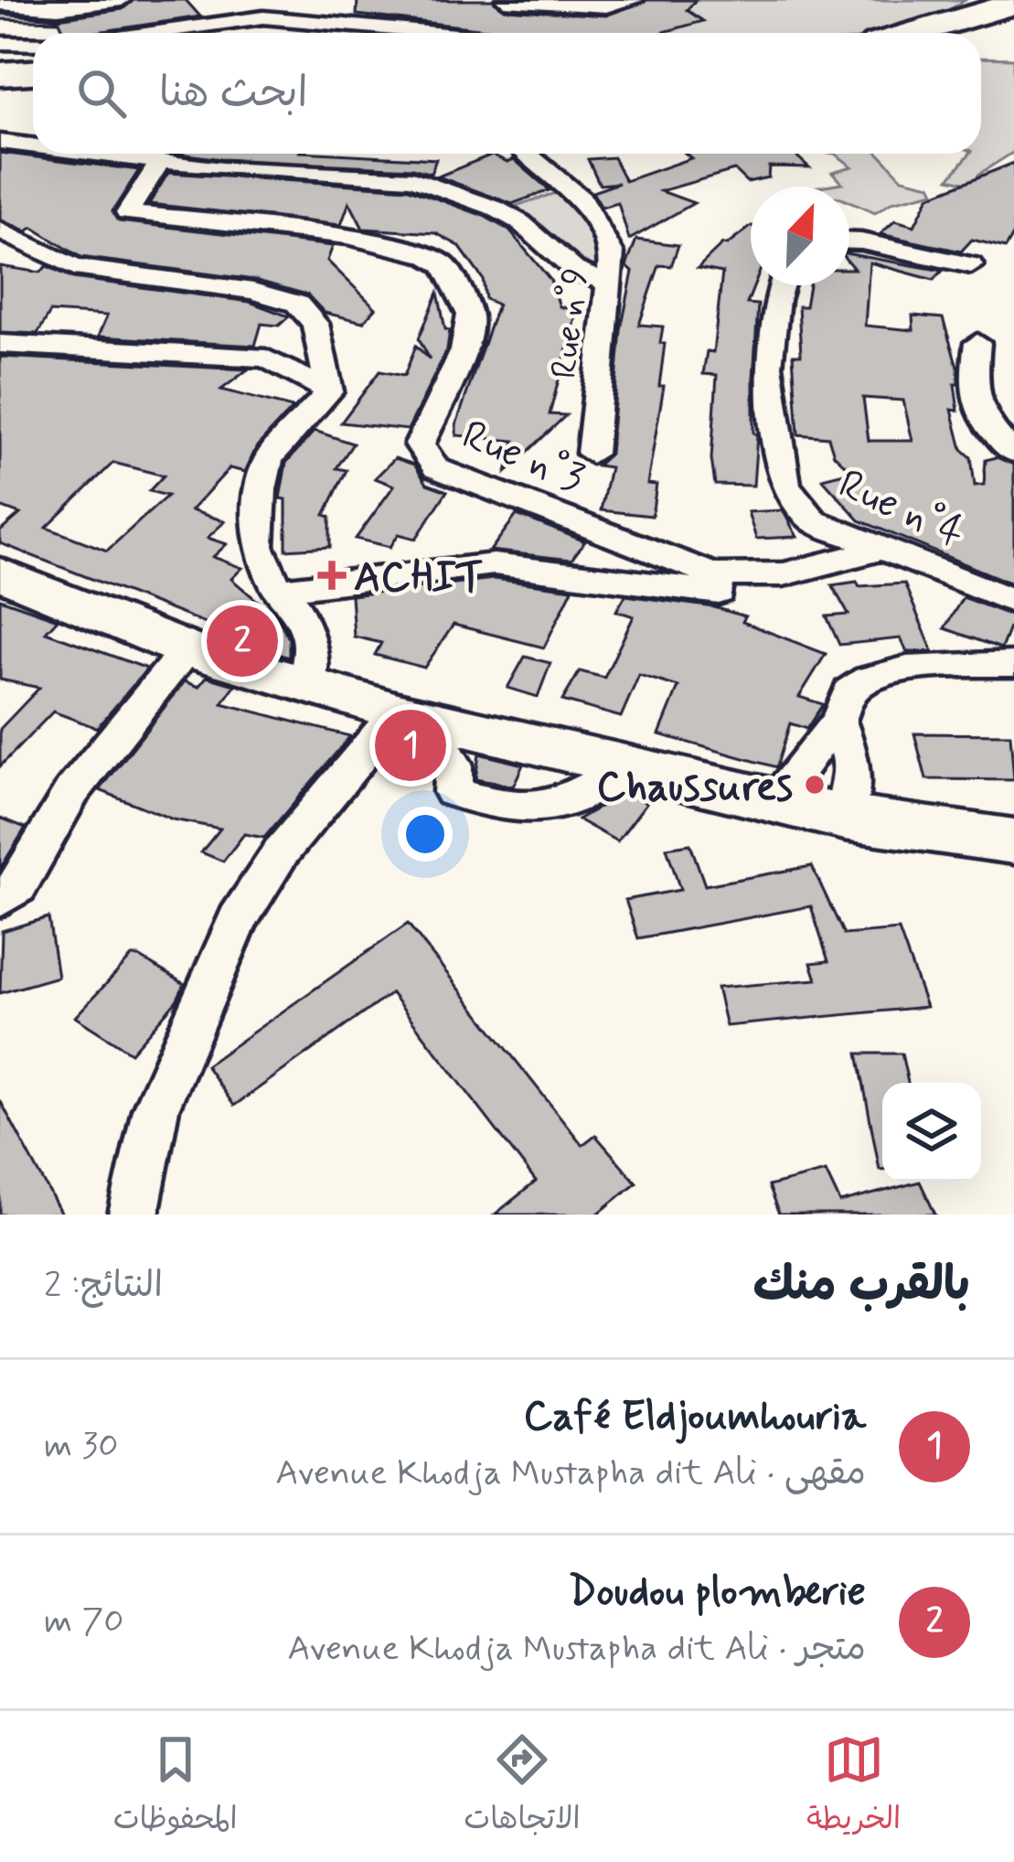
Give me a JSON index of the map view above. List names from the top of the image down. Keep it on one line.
{"streets":{"street":["Rue n°9","Rue n°3","Rue n°4"]},"places":{"health":["ACHIT"],"other":["Chaussures"]},"north":"top right","page":{"search":"ابحث هنا","pins":["2","1"],"heading":["بالقرب منك","النتائج: 2"],"list":[{"mark":"1","name":"Café Eldjoumhouria","note":"مقهى · Avenue Khodja Mustapha dit Ali","value":"30 m"},{"mark":"2","name":"Doudou plomberie","note":"متجر · Avenue Khodja Mustapha dit Ali","value":"70 m"}],"nav":["الخريطة","الاتجاهات","المحفوظات"]}}
